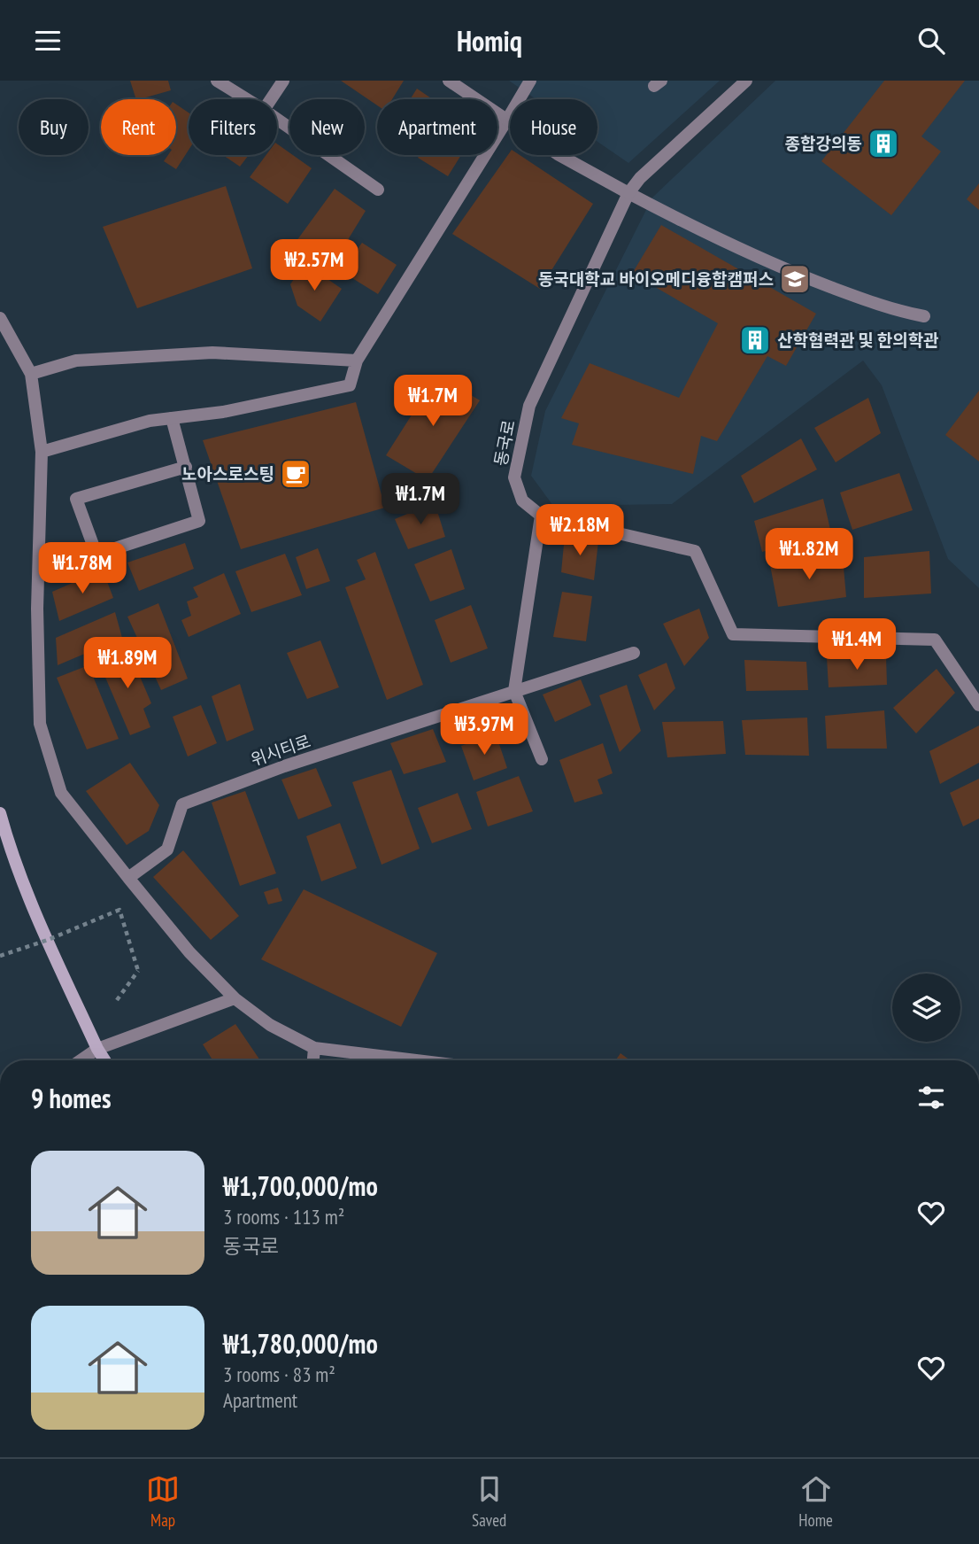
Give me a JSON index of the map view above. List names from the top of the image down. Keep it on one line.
{"streets":{"street":["동국로","위시티로"]},"places":{"building":["종합강의동","산학협력관 및 한의학관"],"school or university":["동국대학교 바이오메디융합캠퍼스"],"cafe":["노아스로스팅"]},"page":{"header":"Homiq","chip":["Buy","Rent","Filters","New","Apartment","House"],"price":["₩2.57M","₩1.7M","₩1.7M","₩2.18M","₩1.82M","₩1.78M","₩1.4M","₩1.89M","₩3.97M"],"heading":"9 homes","list":[{"name":"₩1,700,000/mo","note":"3 rooms · 113 m² · 동국로"},{"name":"₩1,780,000/mo","note":"3 rooms · 83 m² · Apartment"}],"tabs":["Map","Saved","Home"]}}
